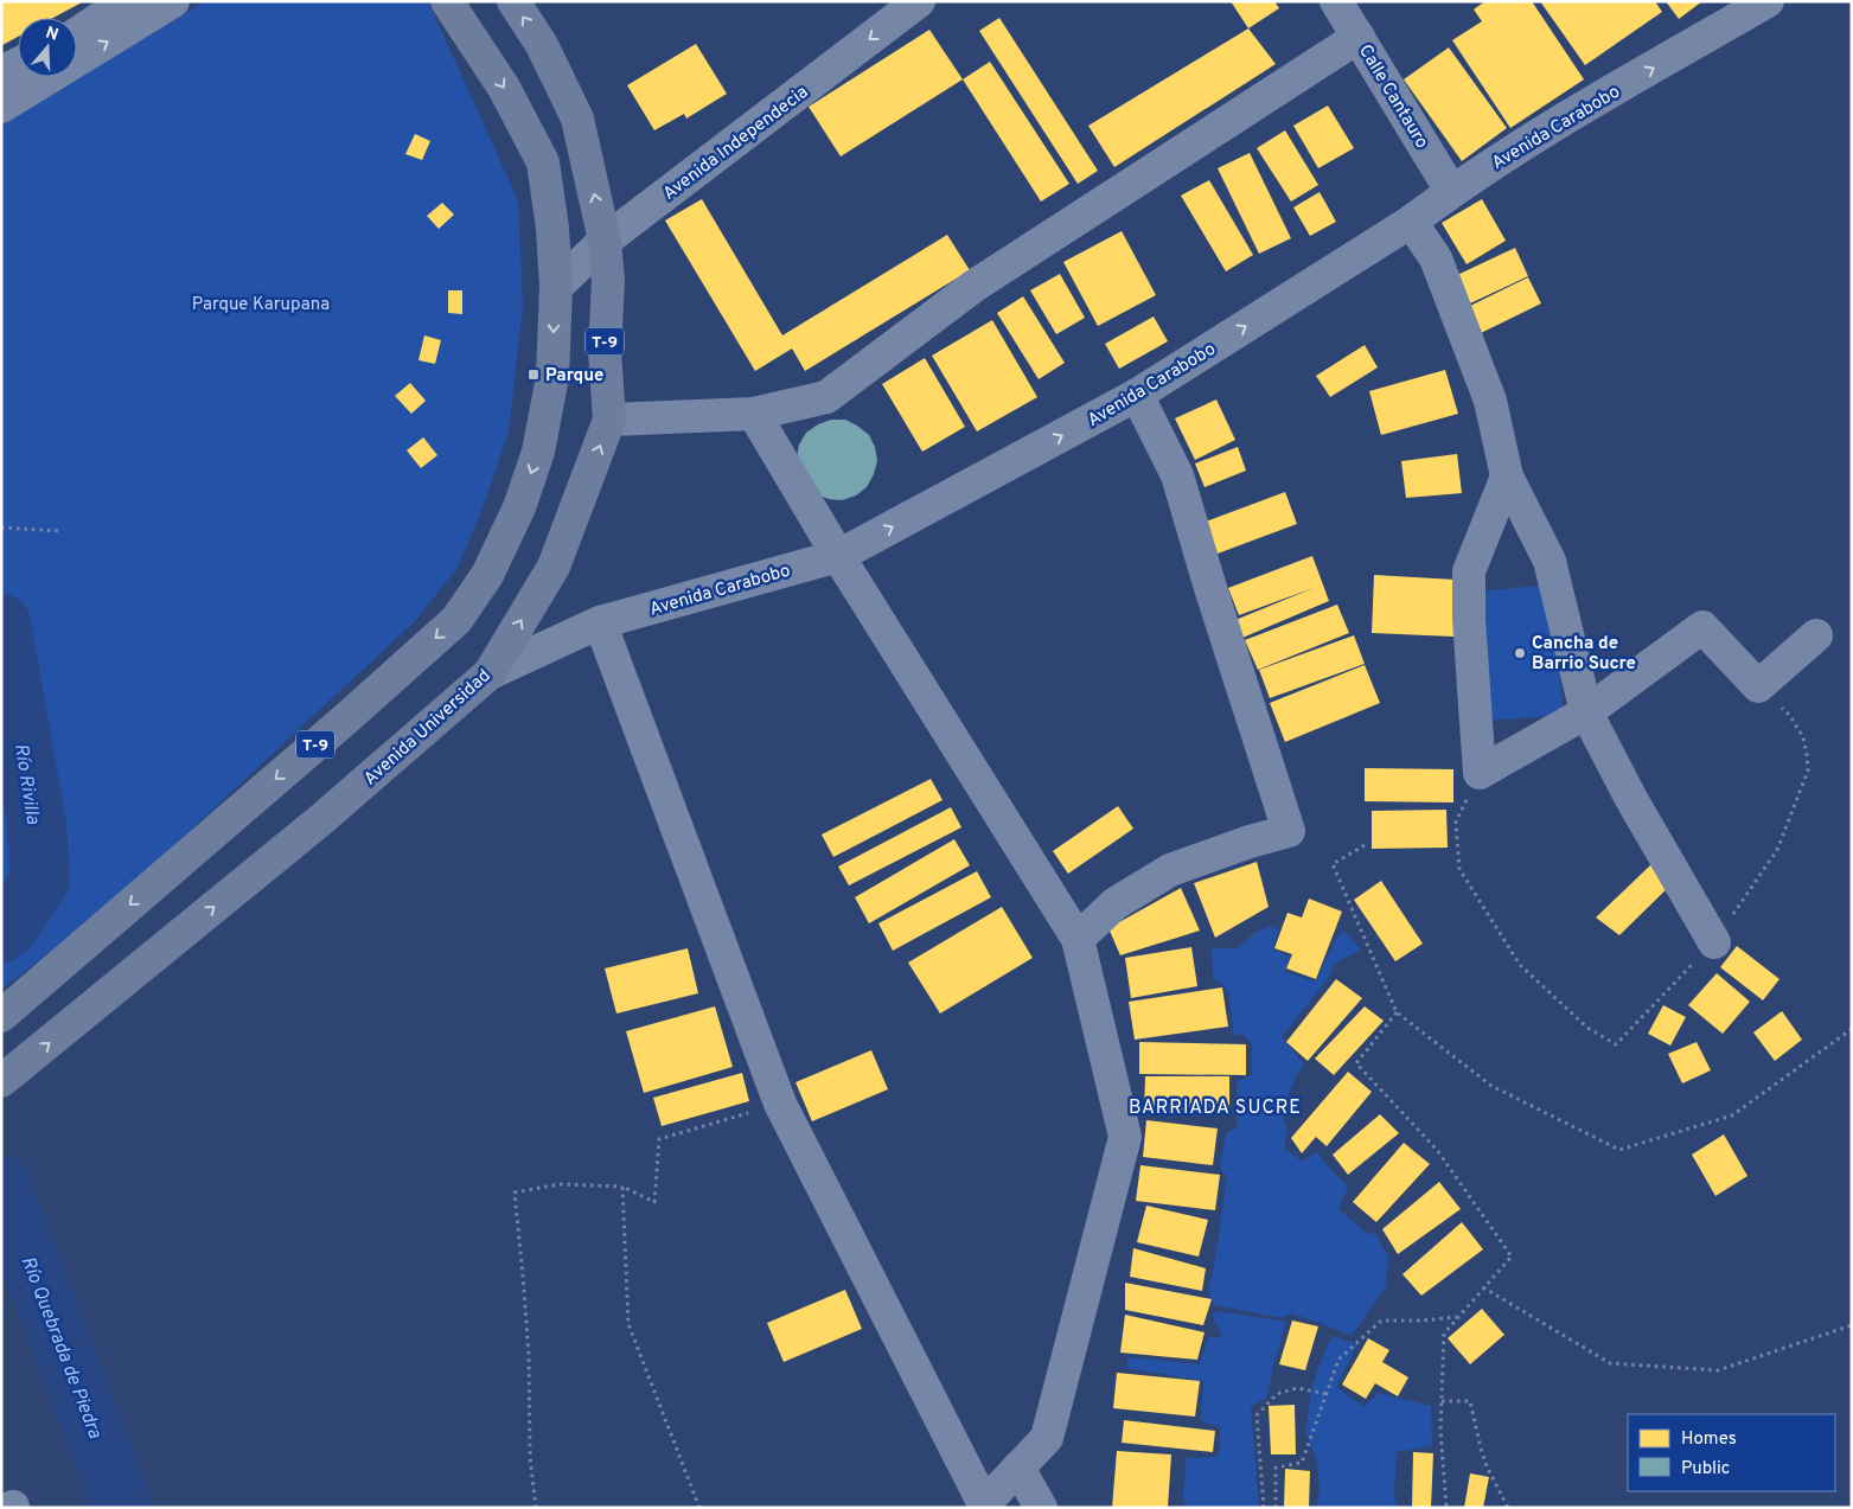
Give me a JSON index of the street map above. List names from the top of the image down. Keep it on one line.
{"streets":{"highway":["T-9","Avenida Universidad"],"street":["Calle Cantauro","Avenida Carabobo","Avenida Independecia"]},"crossings":[["Calle Cantauro","Avenida Carabobo"],["Avenida Carabobo","Avenida Universidad"],["Avenida Independecia","T-9"],["Avenida Independecia","Avenida Universidad"]],"districts":["BARRIADA SUCRE"],"water":["Río Rivilla","Río Quebrada de Piedra"],"parks":["Parque Karupana"],"places":{"transit":["Parque"],"other":["Cancha de Barrio Sucre"]},"legend":["Homes","Public"],"north":"top"}
